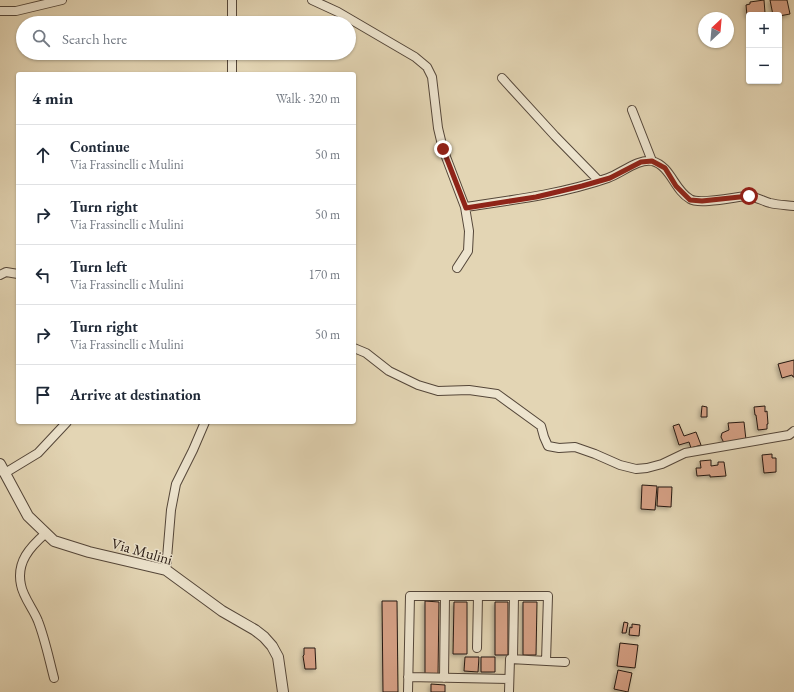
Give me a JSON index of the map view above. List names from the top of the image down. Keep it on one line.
{"streets":{"street":["Via Mulini"]},"north":"top right","page":{"map_buttons":["+","−"],"search":"Search here","heading":["4 min","Walk · 320 m"],"list":[["Continue","Via Frassinelli e Mulini","50 m"],["Turn right","Via Frassinelli e Mulini","50 m"],["Turn left","Via Frassinelli e Mulini","170 m"],["Turn right","Via Frassinelli e Mulini","50 m"],"Arrive at destination"]}}
